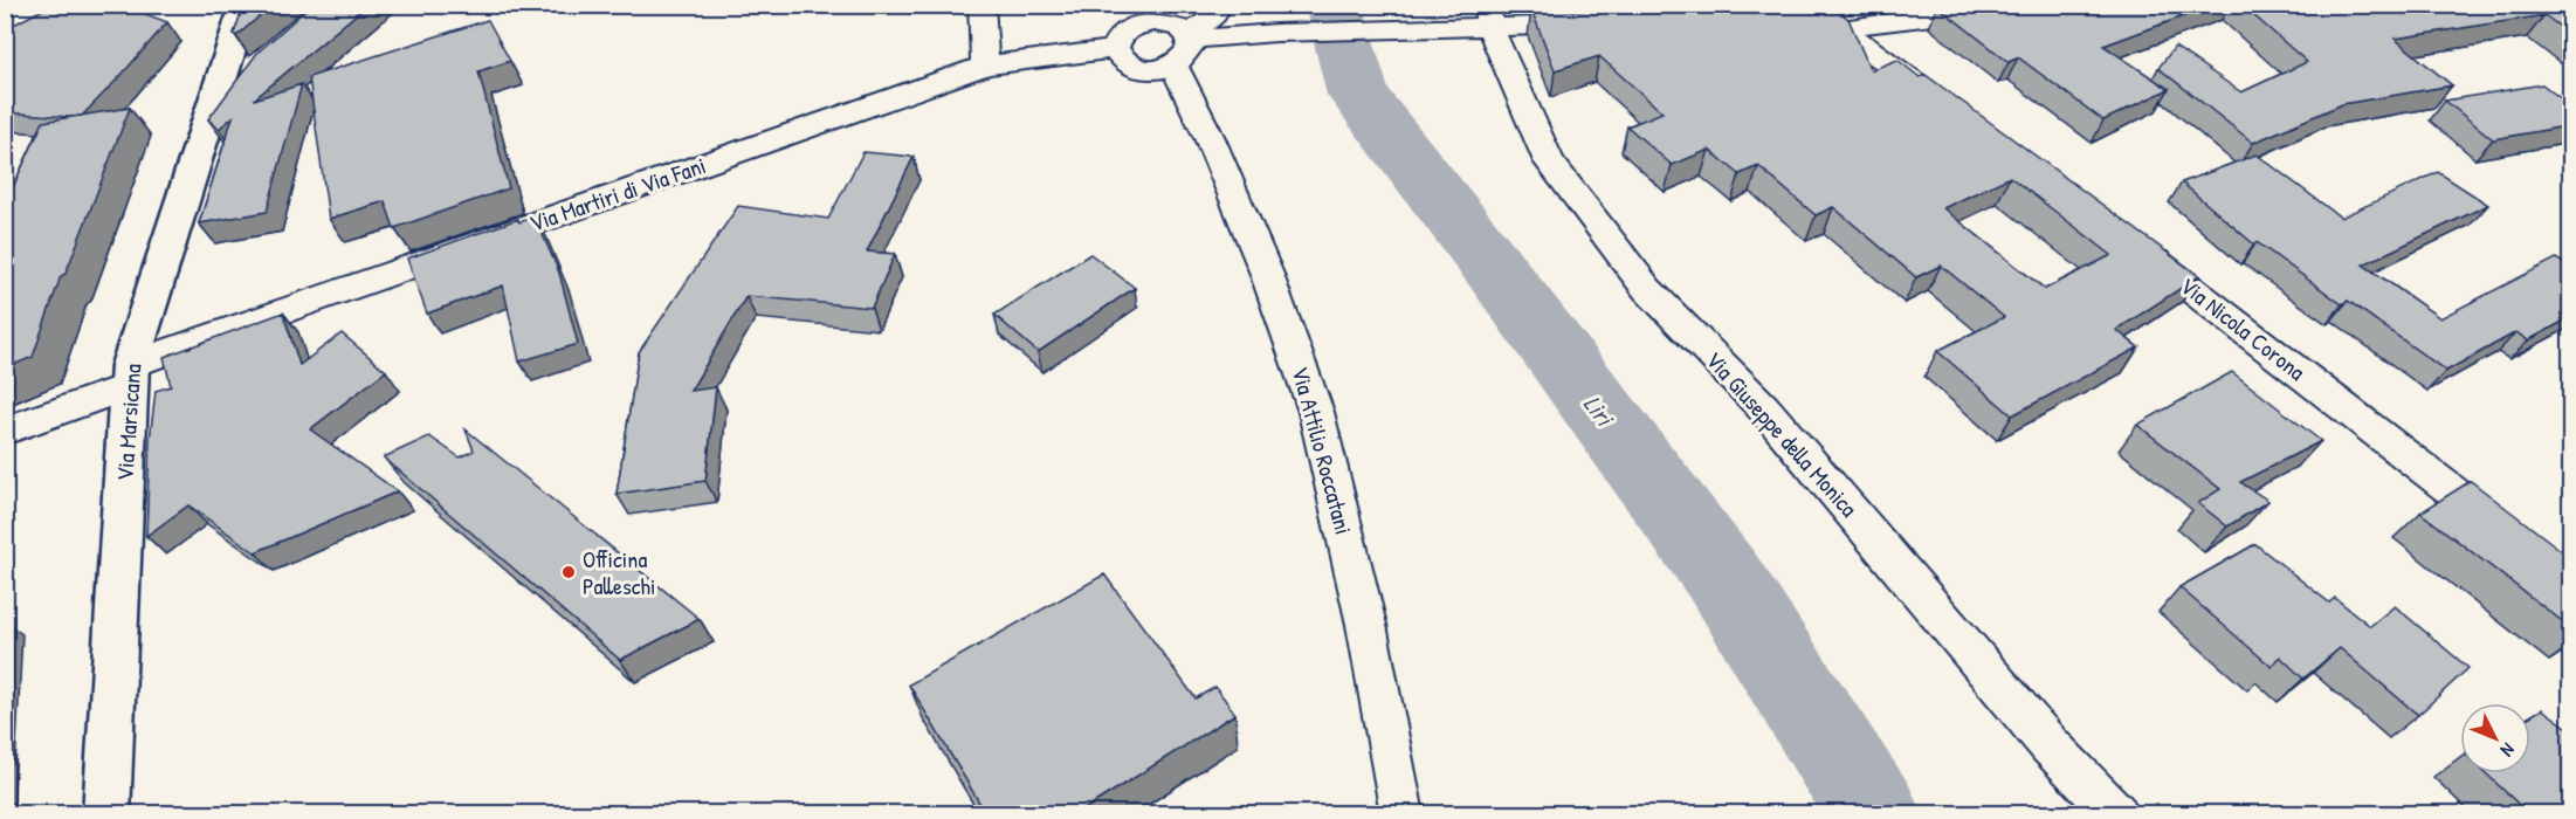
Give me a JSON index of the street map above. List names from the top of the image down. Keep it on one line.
{"streets":{"main road":["Via Marsicana"],"street":["Via Martiri di Via Fani","Via Nicola Corona","Via Giuseppe della Monica","Via Attilio Roccatani"]},"crossings":[["Via Martiri di Via Fani","Via Marsicana"],["Via Martiri di Via Fani","Via Attilio Roccatani"]],"water":["Liri"],"places":["Officina Palleschi"],"north":"bottom right"}
